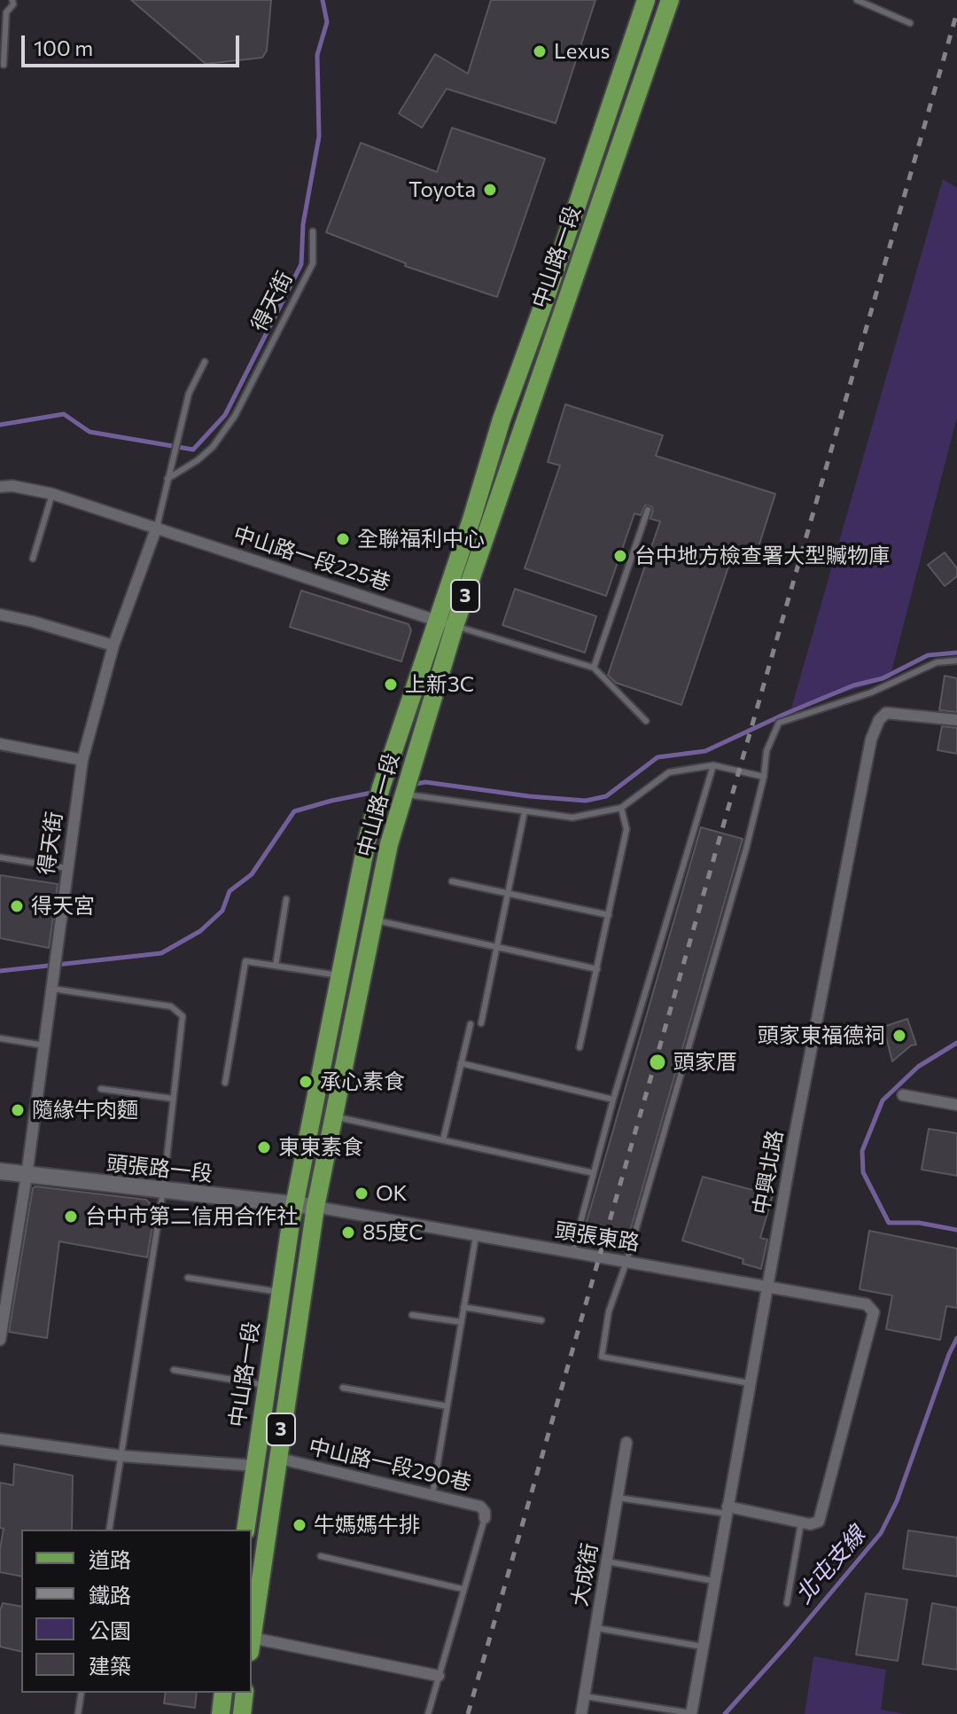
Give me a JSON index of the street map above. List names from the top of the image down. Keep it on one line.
{"streets":{"main road":["中山路一段","3"],"street":["得天街","中山路一段225巷","頭張路一段","中興北路","頭張東路","中山路一段290巷","大成街"]},"crossings":[["中山路一段","中山路一段225巷"],["中山路一段","頭張路一段"],["中山路一段","頭張東路"],["中山路一段","中山路一段290巷"],["得天街","中山路一段225巷"],["得天街","頭張路一段"],["頭張路一段","頭張東路"],["中興北路","頭張東路"]],"water":["北屯支線"],"places":["Lexus","Toyota","全聯福利中心","台中地方檢查署大型贓物庫","上新3C","得天宮","頭家東福德祠","頭家厝","承心素食","隨緣牛肉麵","東東素食","OK","台中市第二信用合作社","85度C","牛媽媽牛排"],"legend":["道路","鐵路","公園","建築"],"scale_bar":"100 m"}
